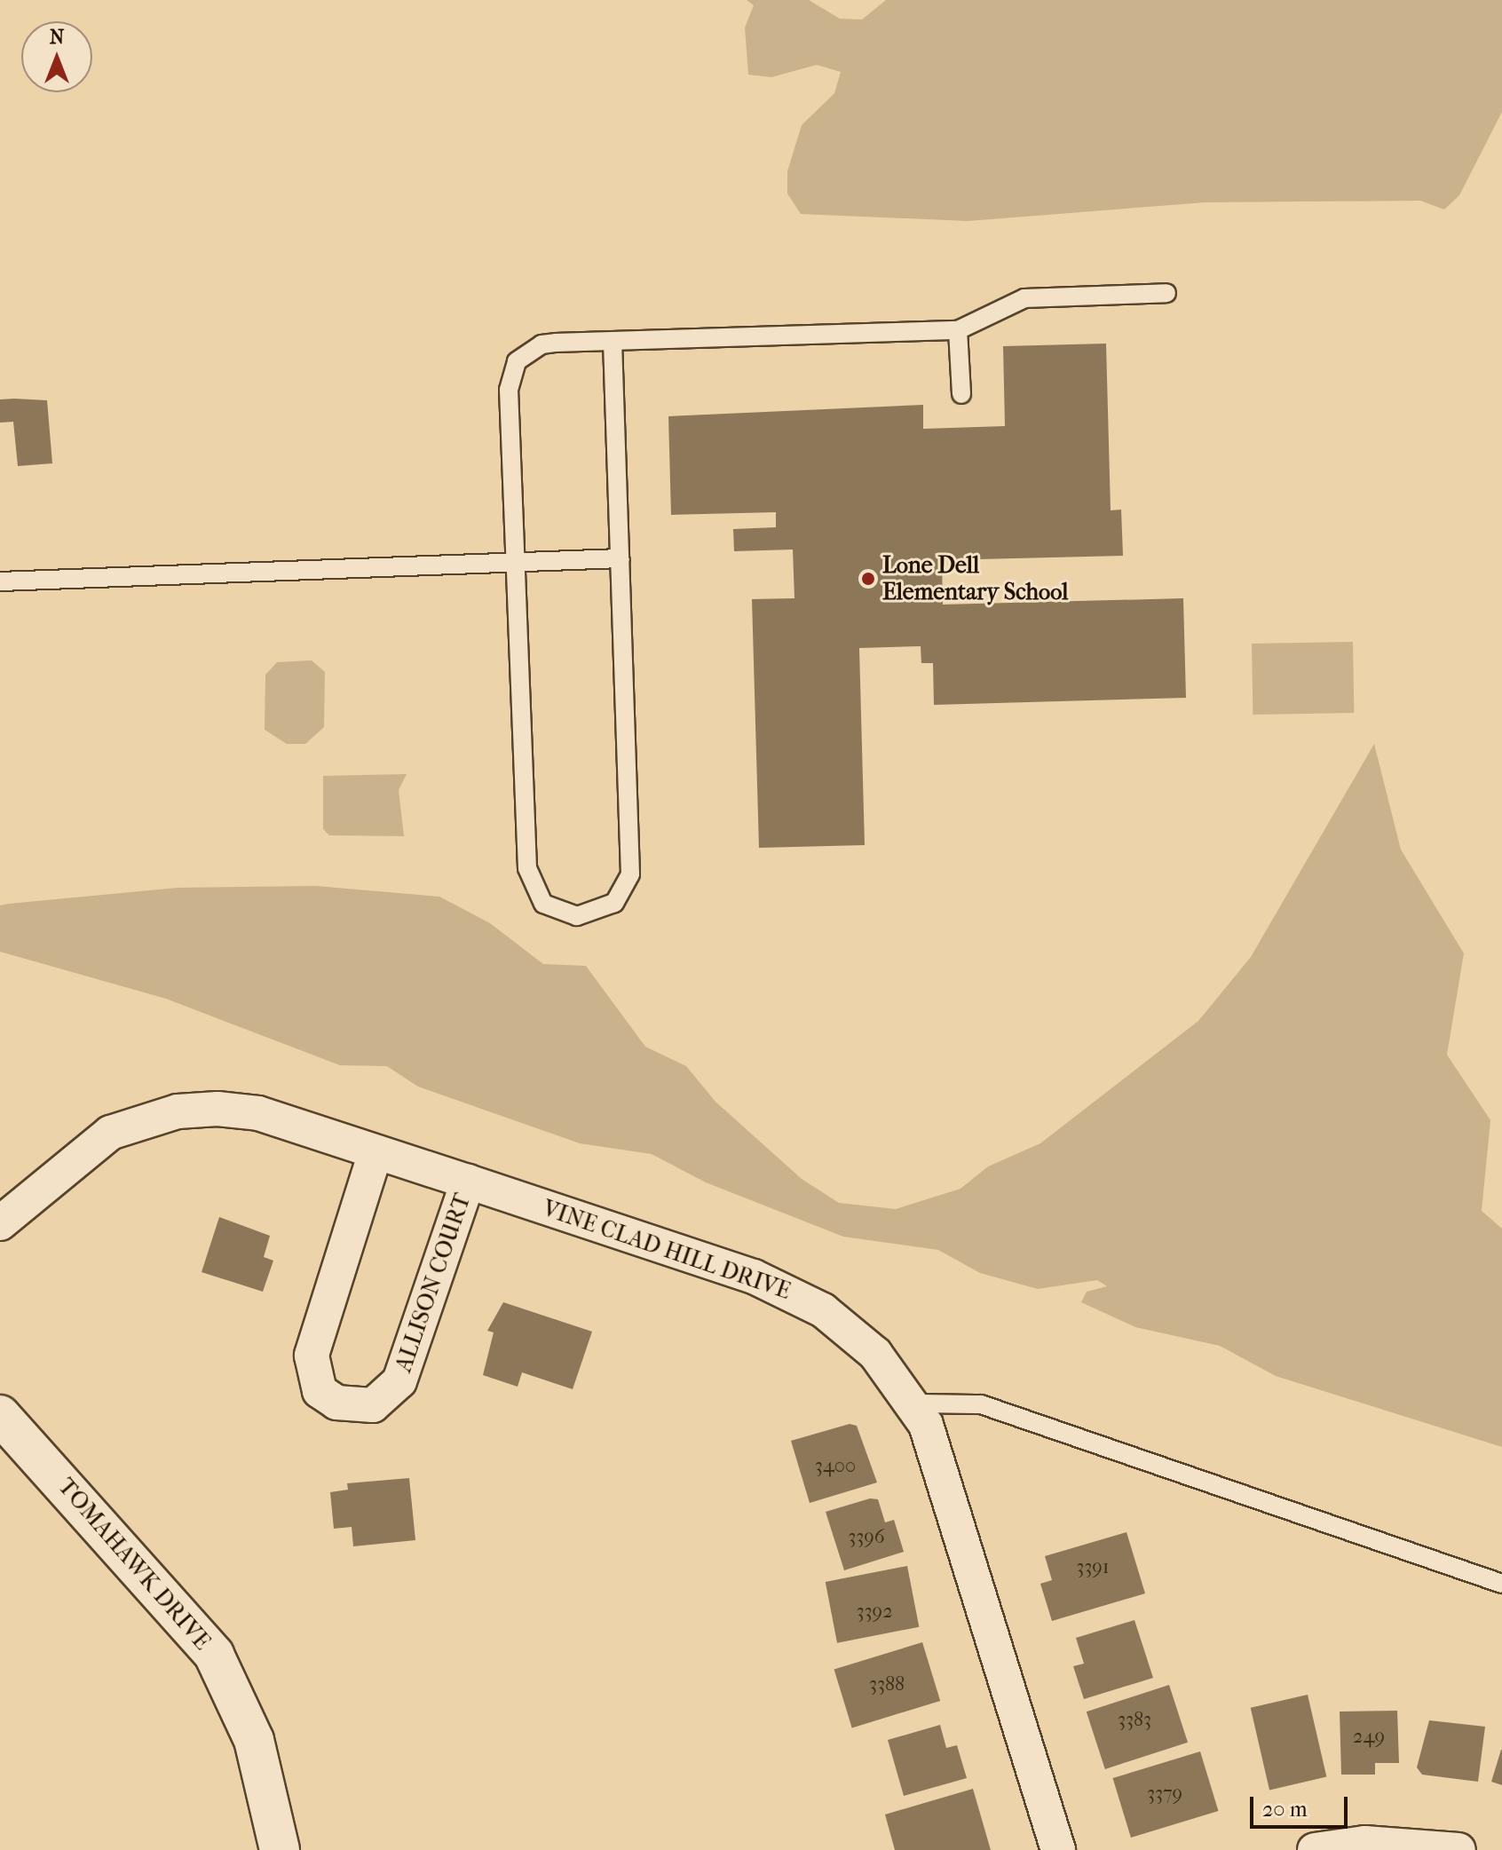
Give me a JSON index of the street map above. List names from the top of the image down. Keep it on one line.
{"streets":{"street":["VINE CLAD HILL DRIVE","ALLISON COURT","TOMAHAWK DRIVE"]},"crossings":[["VINE CLAD HILL DRIVE","ALLISON COURT"]],"places":["Lone Dell Elementary School"],"house_numbers":["3400","3396","3391","3392","3388","3383","249","3379"],"scale_bar":"20 m","north":"top"}
